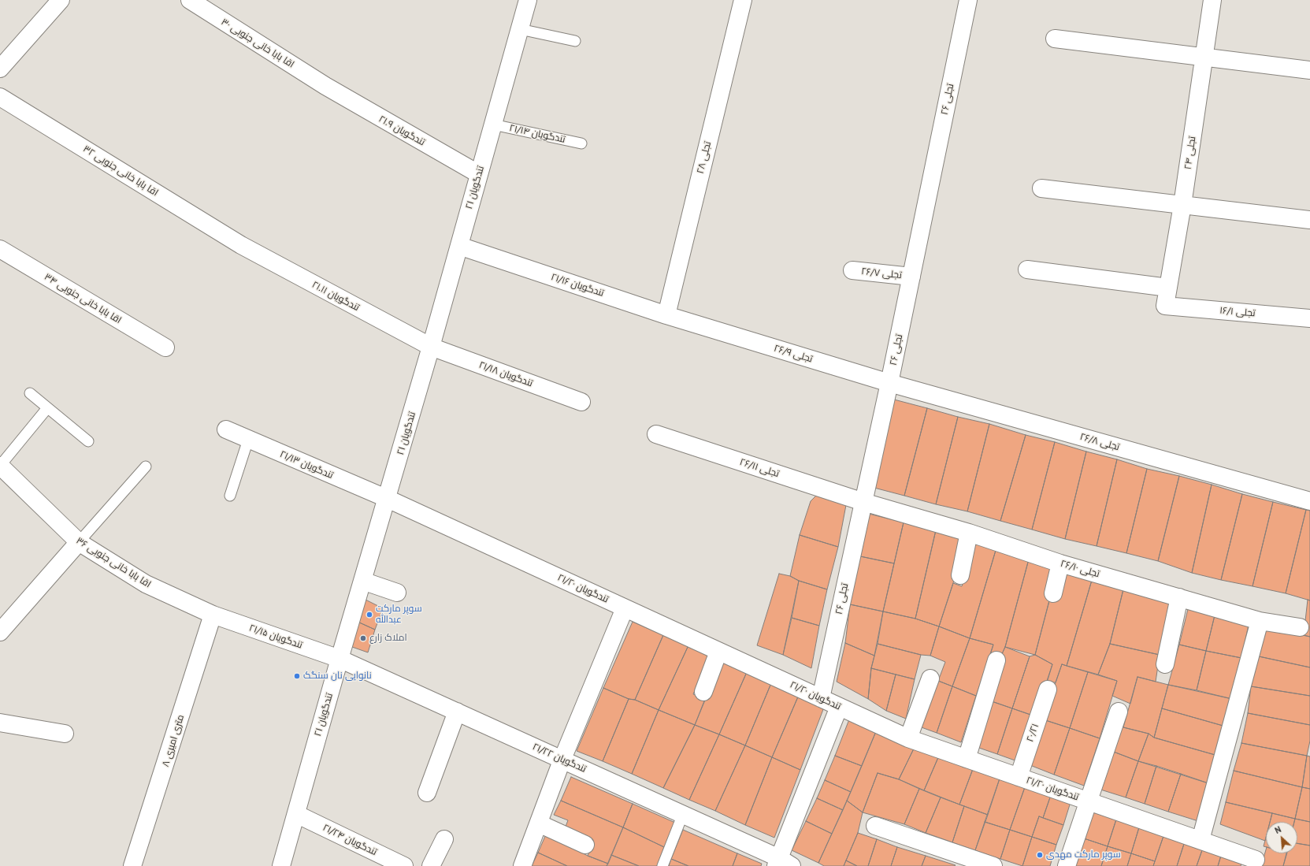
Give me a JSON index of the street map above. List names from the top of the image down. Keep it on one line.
{"streets":{"street":["۳۰ اقا بابا خانی جنوبی","۲۶ تجلی","۲۱.۹ تندگویان","۲۴ تجلی","۲۸ تجلی","۳۲ اقا بابا خانی جنوبی","۲۱ تندگویان","۲۶/۷ تجلی","۲۱/۱۶ تندگویان","۲۱.۱۱ تندگویان","۳۴ اقا بابا خانی جنوبی","۱۶/۱ تجلی","۲۶/۹ تجلی","۲۱/۱۸ تندگویان","۲۶/۸ تجلی","۲۱/۱۳ تندگویان","۲۶/۱۱ تجلی","۳۶ اقا بابا خانی جنوبی","۲۶/۱۰ تجلی","۲۱/۲۰ تندگویان","۲۱/۱۵ تندگویان","۲۰/۲۱","۸ متری امیری","۲۱/۲۲ تندگویان","۲۱/۲۴ تندگویان"],"lane":["۲۱/۱۴ تندگویان"]},"crossings":[["۳۰ اقا بابا خانی جنوبی","۲۱.۹ تندگویان"],["۲۶ تجلی","۲۶/۷ تجلی"],["۲۶ تجلی","۲۶/۹ تجلی"],["۲۶ تجلی","۲۶/۸ تجلی"],["۲۶ تجلی","۲۶/۱۱ تجلی"],["۲۶ تجلی","۲۶/۱۰ تجلی"],["۲۶ تجلی","۲۱/۲۰ تندگویان"],["۲۱.۹ تندگویان","۲۱ تندگویان"],["۲۱/۱۴ تندگویان","۲۱ تندگویان"],["۲۴ تجلی","۱۶/۱ تجلی"],["۲۸ تجلی","۲۱/۱۶ تندگویان"],["۳۲ اقا بابا خانی جنوبی","۲۱.۱۱ تندگویان"],["۲۱ تندگویان","۲۱/۱۶ تندگویان"],["۲۱ تندگویان","۲۱.۱۱ تندگویان"],["۲۱ تندگویان","۲۱/۱۸ تندگویان"],["۲۱ تندگویان","۲۱/۱۳ تندگویان"],["۲۱ تندگویان","۲۱/۲۰ تندگویان"],["۲۱ تندگویان","۲۱/۱۵ تندگویان"],["۲۱ تندگویان","۲۱/۲۲ تندگویان"],["۲۱ تندگویان","۲۱/۲۴ تندگویان"],["۲۱/۱۶ تندگویان","۲۶/۹ تجلی"],["۲۱.۱۱ تندگویان","۲۱/۱۸ تندگویان"],["۲۶/۹ تجلی","۲۶/۸ تجلی"],["۲۱/۱۳ تندگویان","۲۱/۲۰ تندگویان"],["۲۶/۱۱ تجلی","۲۶/۱۰ تجلی"],["۳۶ اقا بابا خانی جنوبی","۲۱/۱۵ تندگویان"],["۳۶ اقا بابا خانی جنوبی","۸ متری امیری"],["۲۱/۲۰ تندگویان","۲۰/۲۱"],["۲۱/۱۵ تندگویان","۸ متری امیری"],["۲۱/۱۵ تندگویان","۲۱/۲۲ تندگویان"]],"places":["سوپر مارکت عبدالله","املاک زارع","نانوایی نان سنگک","سوپر مارکت مهدی"],"north":"top left"}
